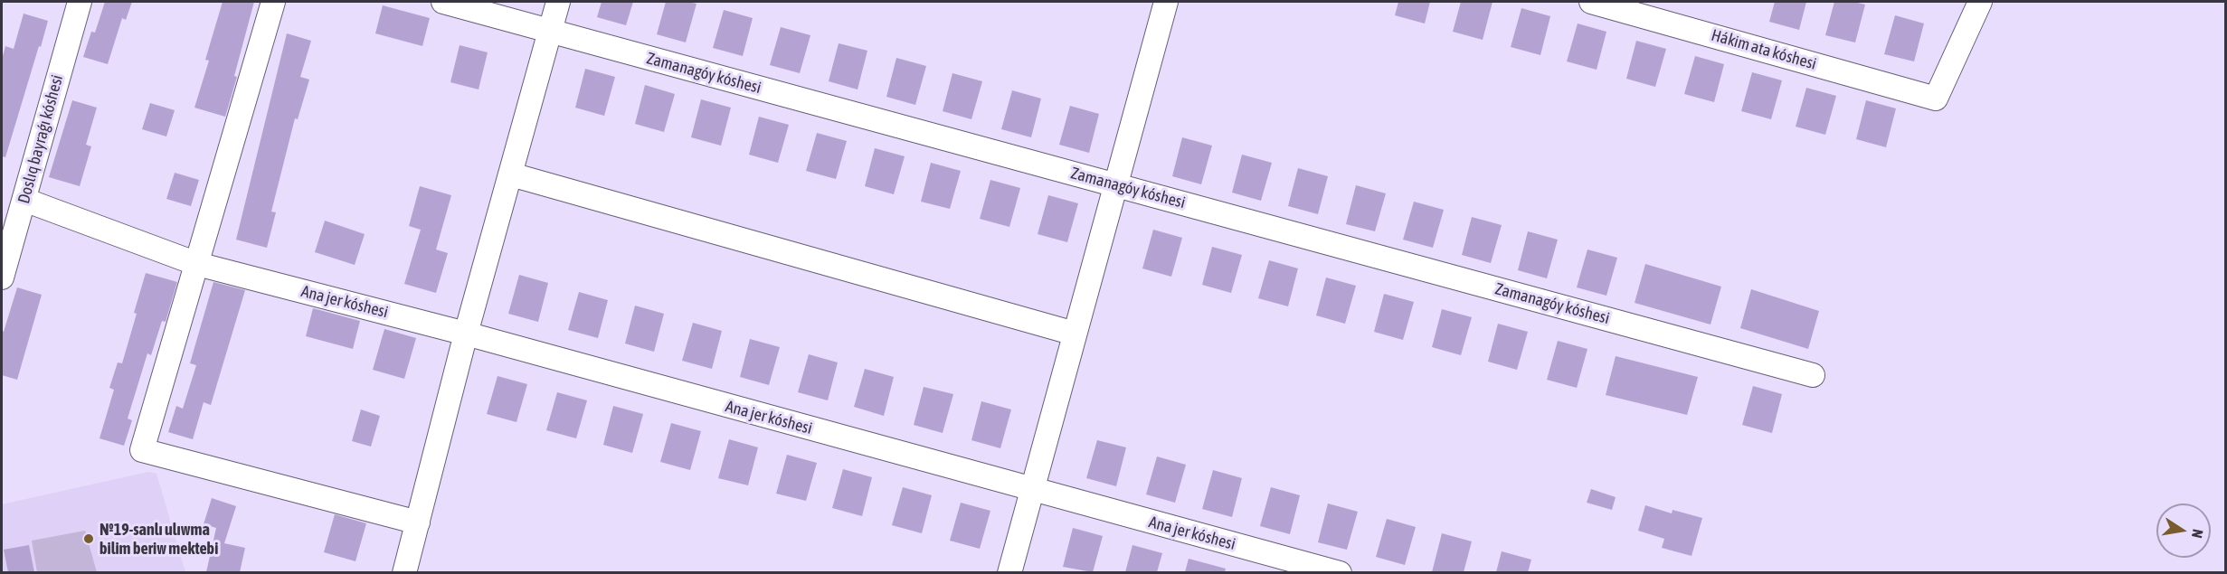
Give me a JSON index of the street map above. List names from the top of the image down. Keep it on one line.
{"streets":{"street":["Hákim ata kóshesi","Zamanagóy kóshesi","Doslıq bayraǵı kóshesi","Ana jer kóshesi"]},"crossings":[["Doslıq bayraǵı kóshesi","Ana jer kóshesi"]],"places":["№19-sanlı ulıwma bilim beriw mektebi"],"north":"right"}
